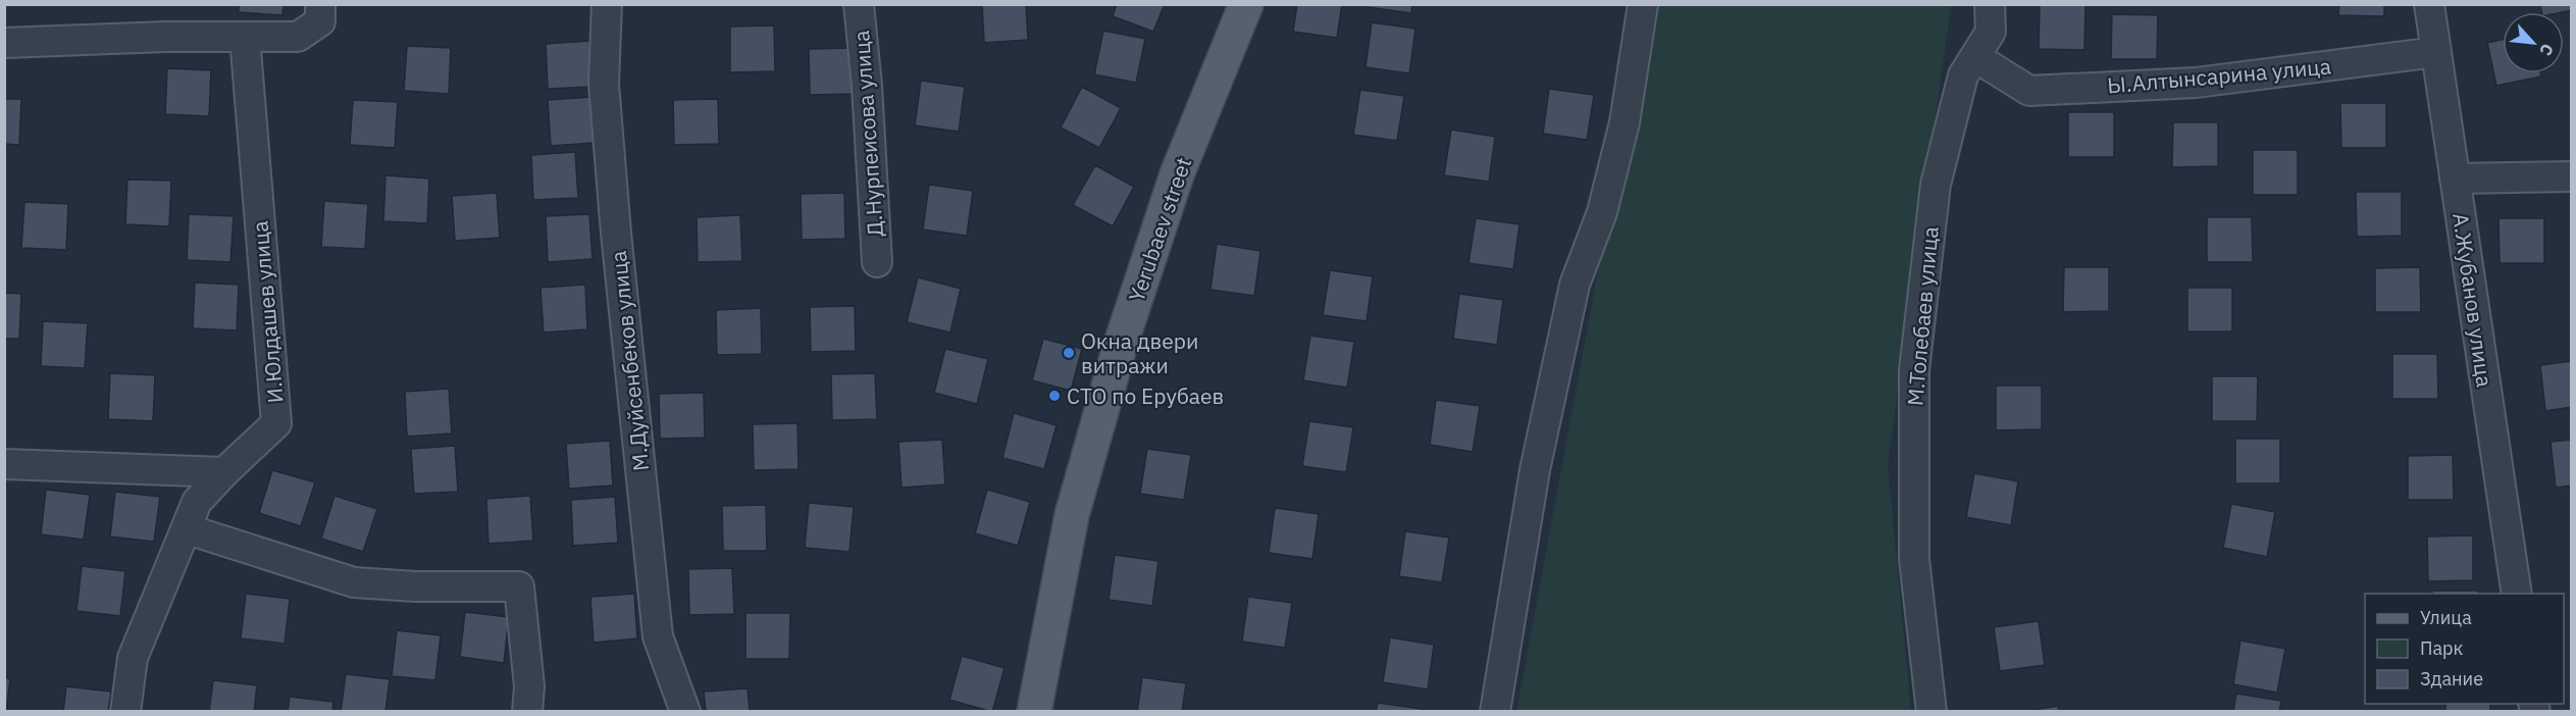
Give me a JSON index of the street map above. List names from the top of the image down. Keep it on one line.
{"streets":{"main road":["Yerubaev street"],"street":["Ы.Алтынсарина улица","Д.Нурпеисова улица","А.Жубанов улица","И.Юлдашев улица","М.Толебаев улица","М.Дуйсенбеков улица"]},"crossings":[["Ы.Алтынсарина улица","А.Жубанов улица"],["Ы.Алтынсарина улица","М.Толебаев улица"]],"places":["Окна двери витражи","СТО по Ерубаев"],"legend":["Улица","Парк","Здание"],"north":"bottom right"}
